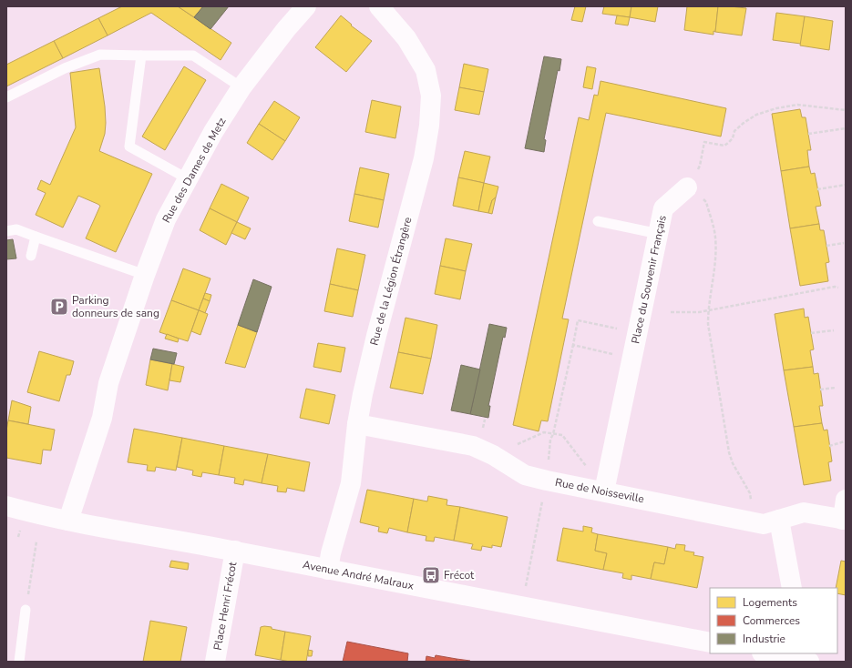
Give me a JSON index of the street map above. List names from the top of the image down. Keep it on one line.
{"streets":{"street":["Rue des Dames de Metz","Place du Souvenir Français","Rue de la Légion Étrangère","Rue de Noisseville","Avenue André Malraux","Place Henri Frécot"]},"crossings":[["Rue des Dames de Metz","Avenue André Malraux"],["Place du Souvenir Français","Rue de Noisseville"],["Rue de la Légion Étrangère","Rue de Noisseville"],["Rue de la Légion Étrangère","Avenue André Malraux"],["Avenue André Malraux","Place Henri Frécot"]],"places":{"parking":["Parking donneurs de sang"],"bus stop":["Frécot"]},"legend":["Logements","Commerces","Industrie"]}
